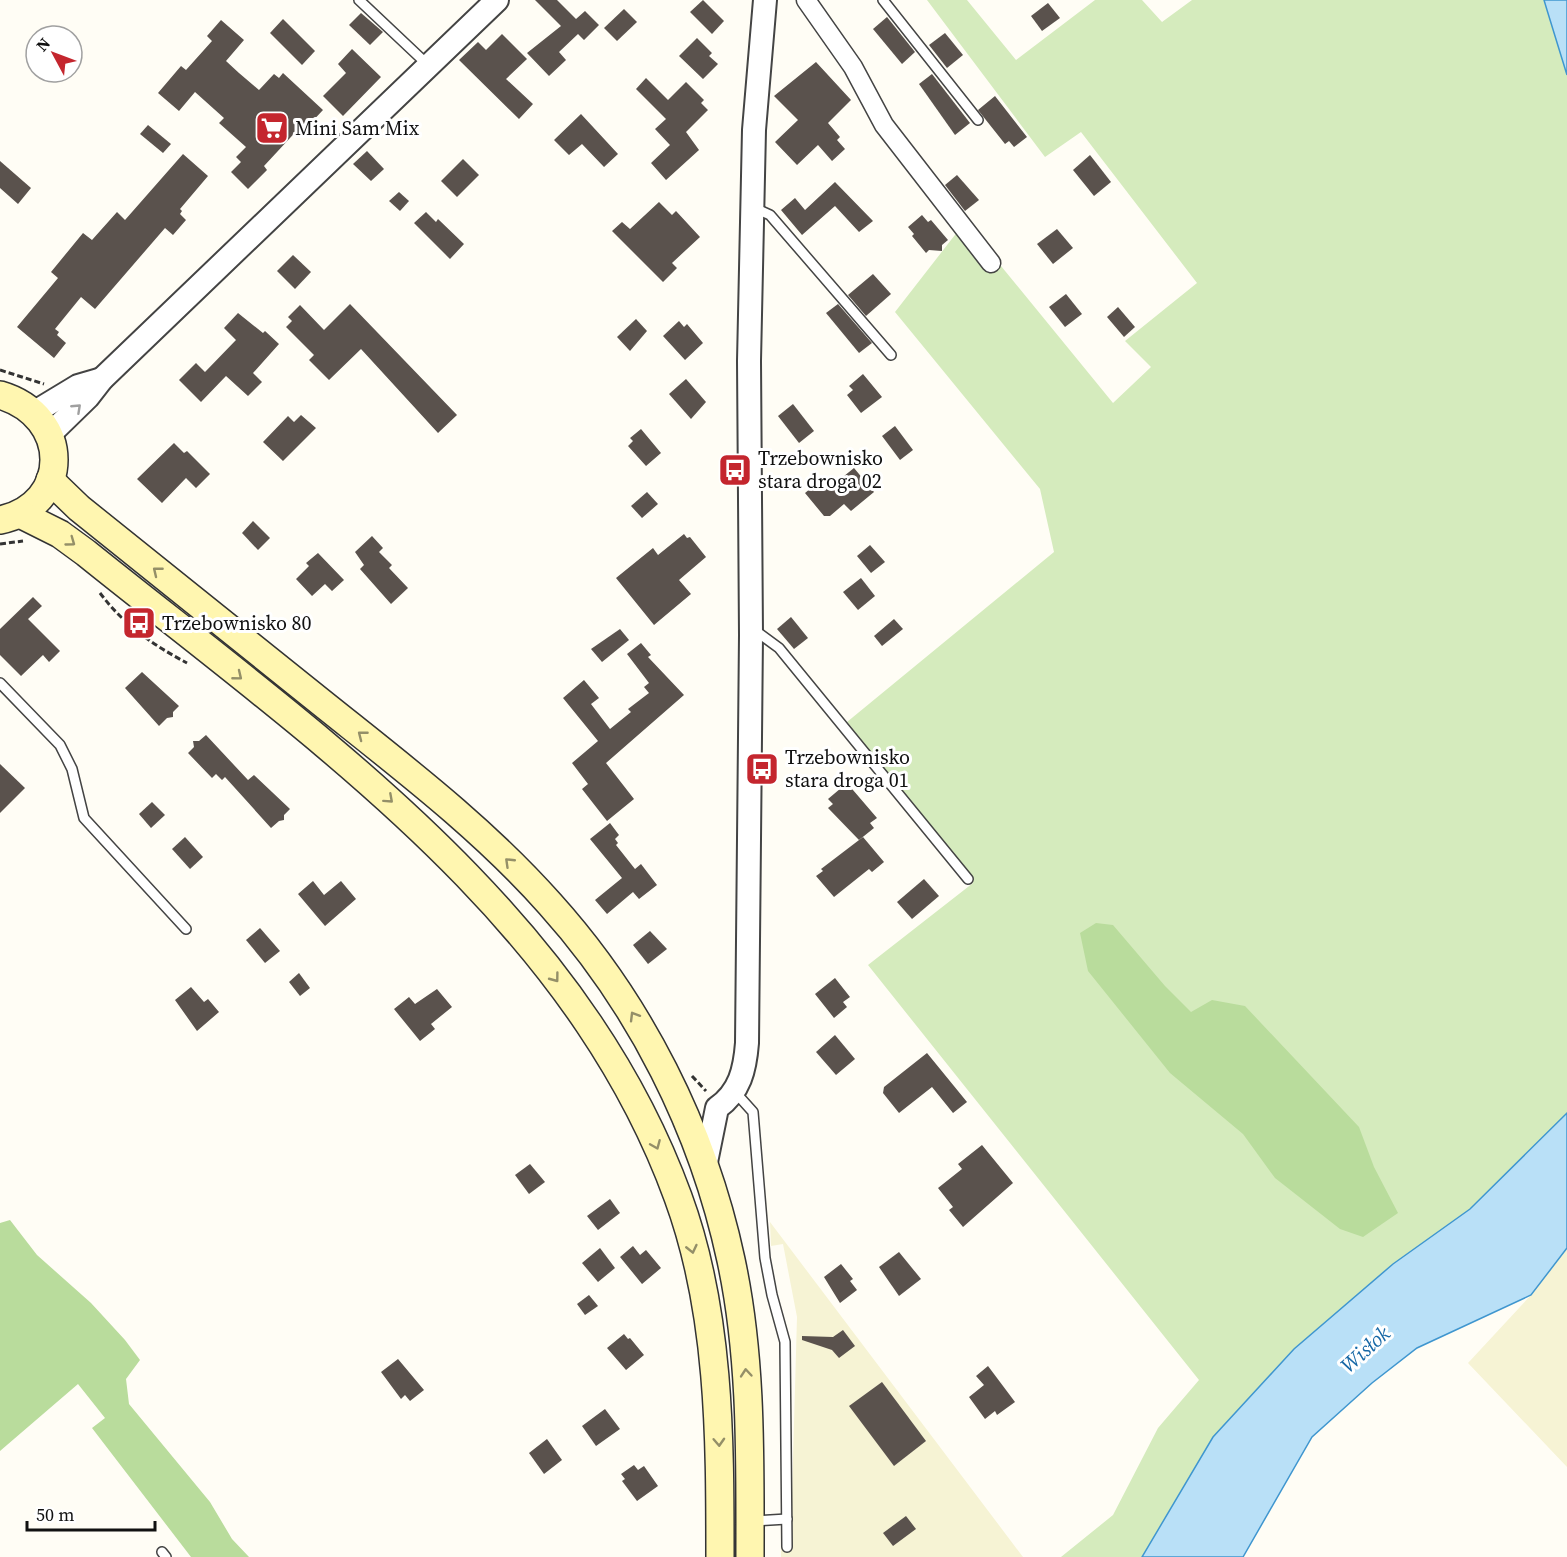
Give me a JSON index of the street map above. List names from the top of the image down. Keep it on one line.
{"water":["Wisłok"],"places":{"supermarket":["Mini Sam Mix"],"bus stop":["Trzebownisko stara droga 02","Trzebownisko 80","Trzebownisko stara droga 01"]},"scale_bar":"50 m","north":"top left"}
